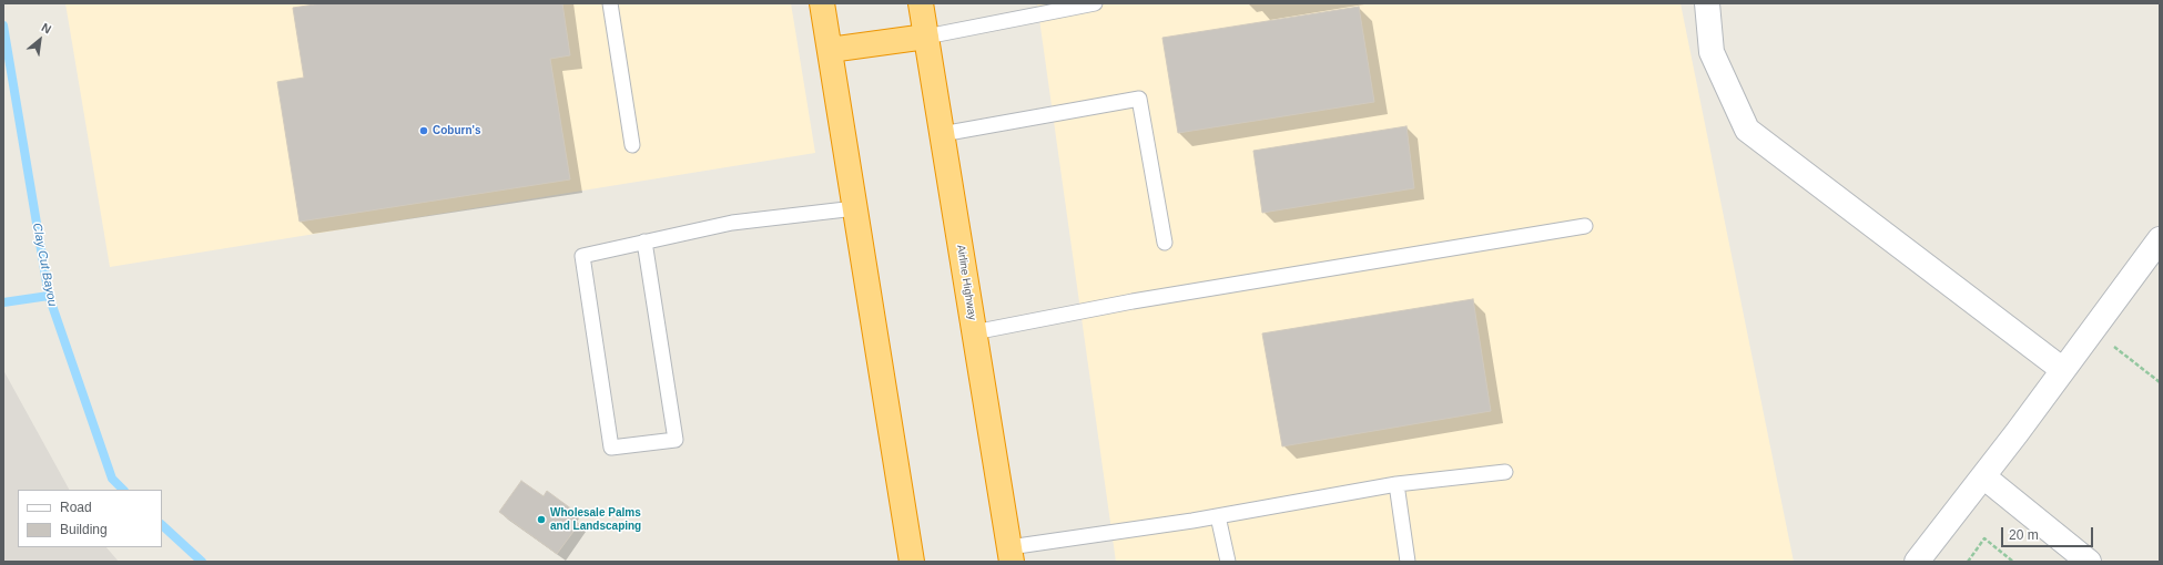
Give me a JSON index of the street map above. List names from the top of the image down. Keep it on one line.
{"streets":{"highway":["Airline Highway"]},"water":["Clay Cut Bayou"],"places":["Coburn's","Wholesale Palms and Landscaping"],"legend":["Road","Building"],"scale_bar":"20 m","north":"top right"}
